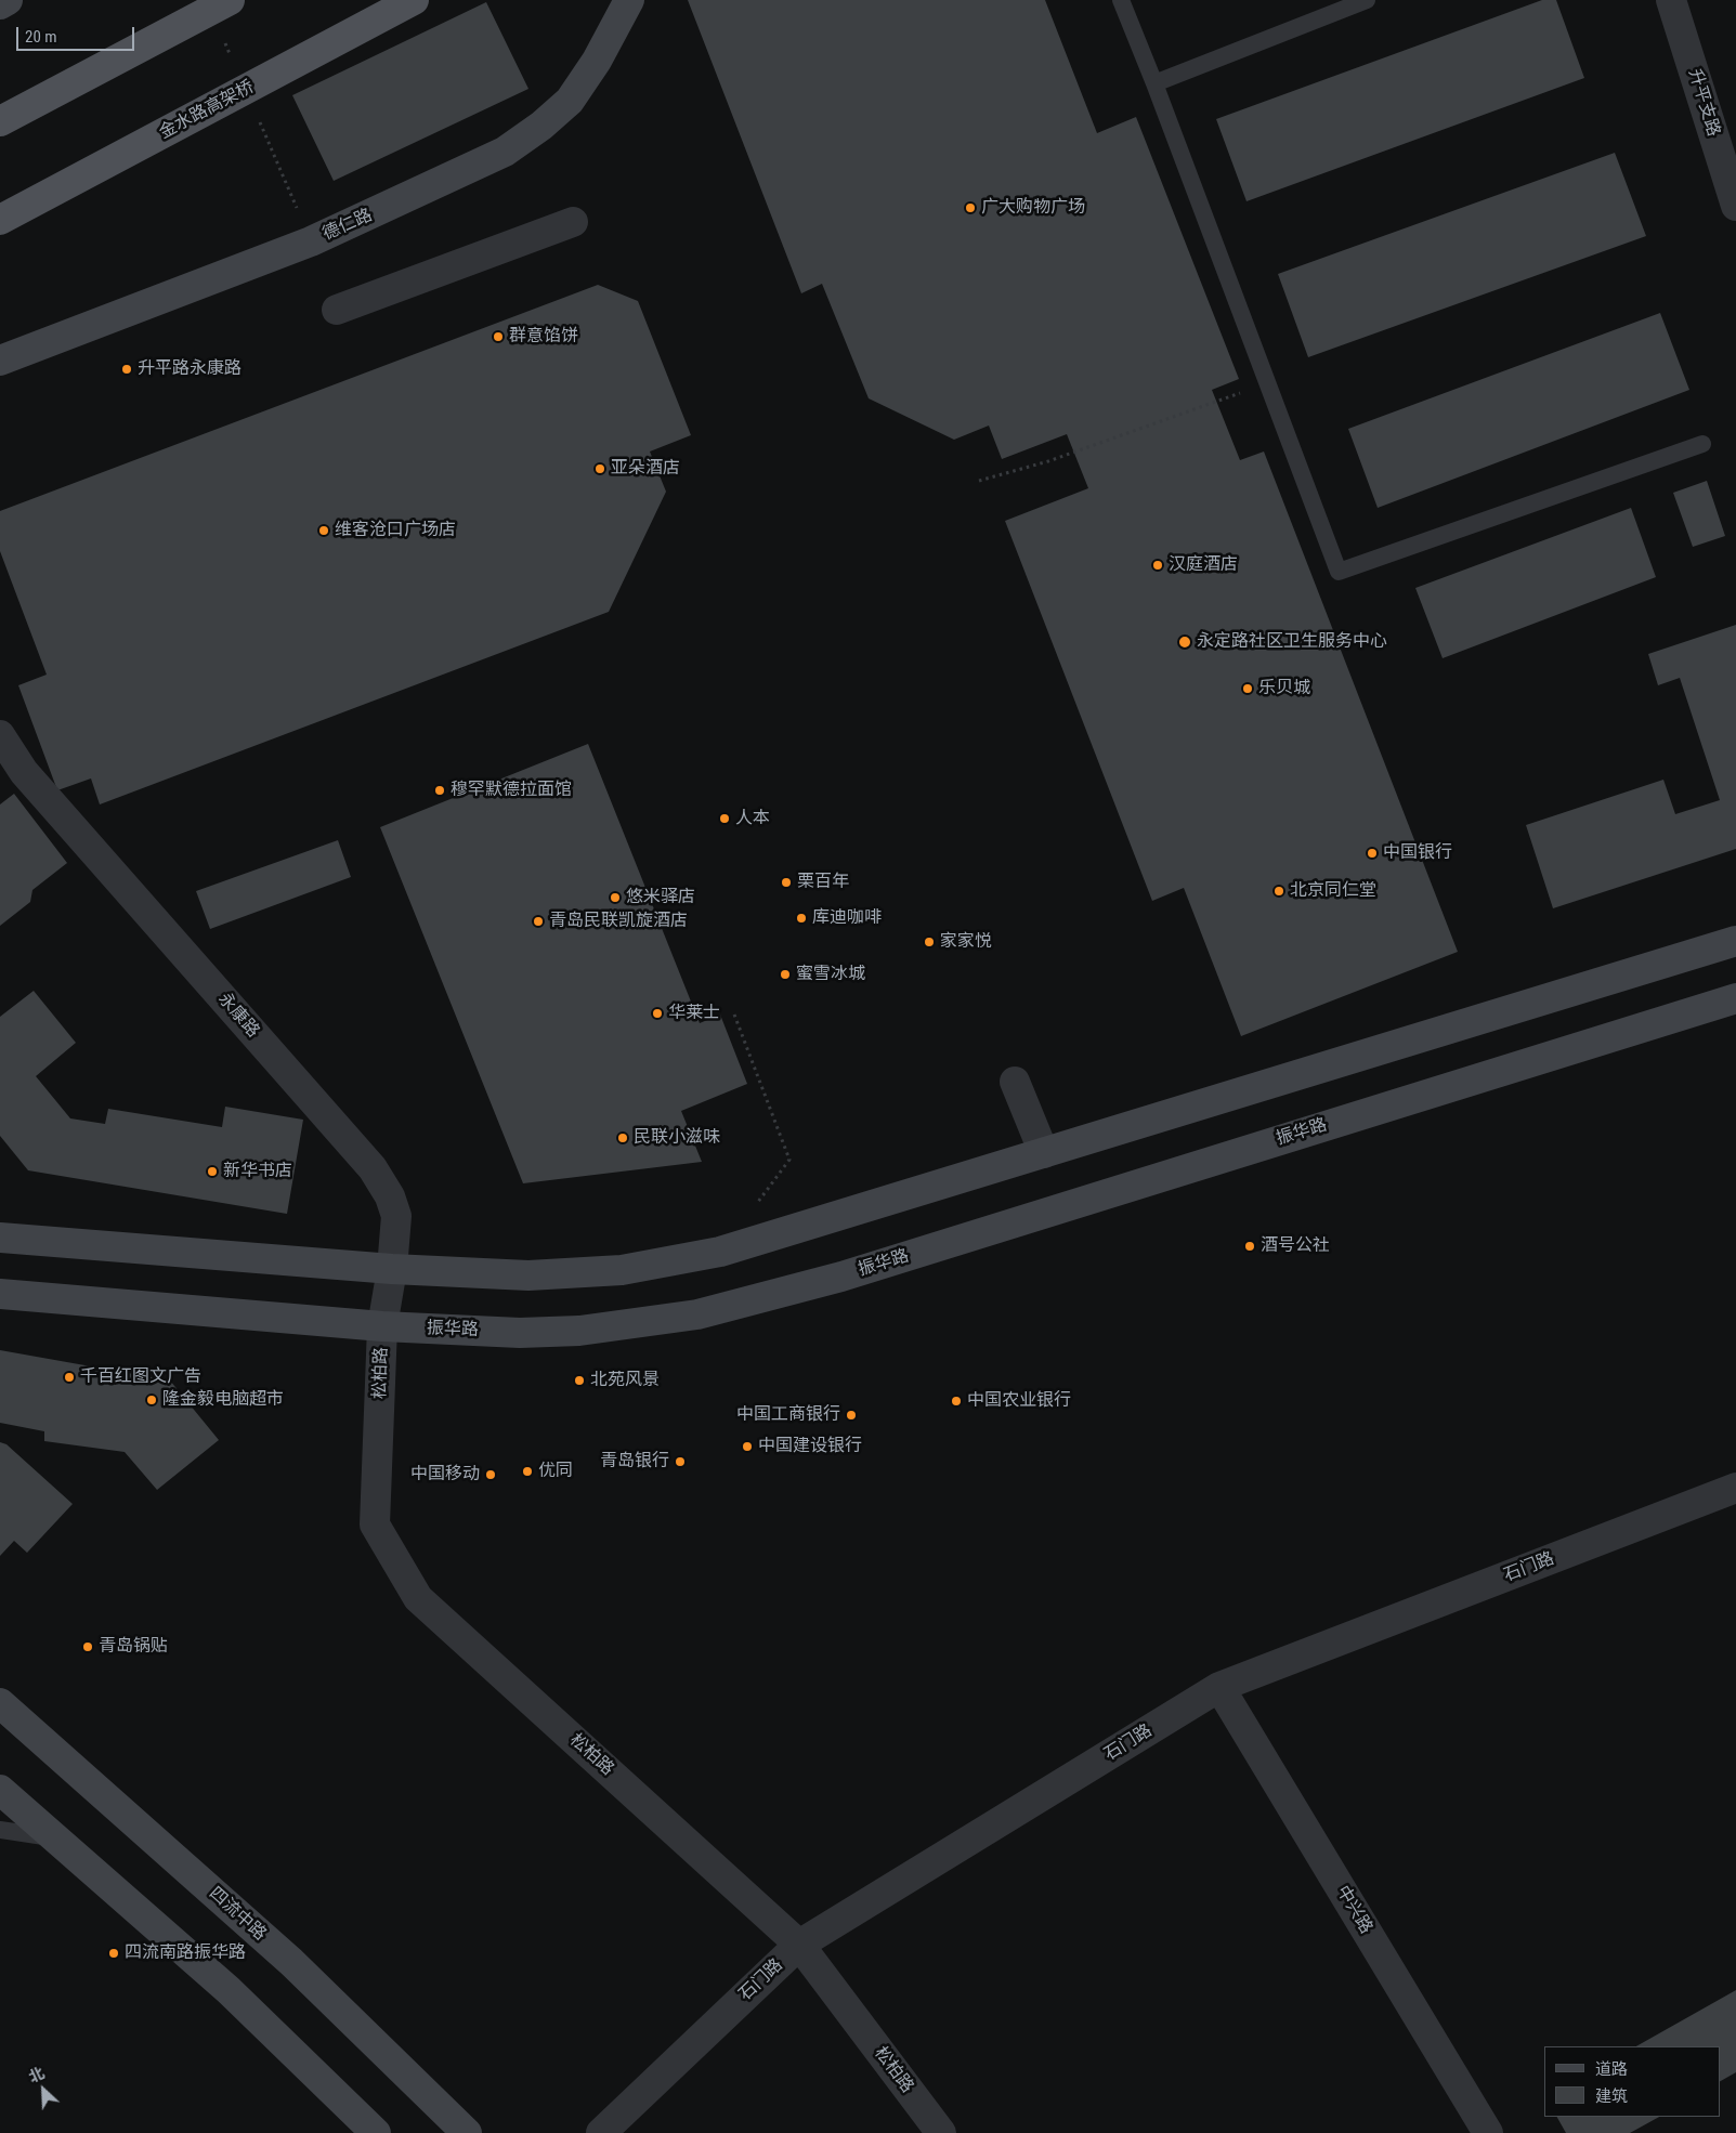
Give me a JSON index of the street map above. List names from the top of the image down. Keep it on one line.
{"streets":{"main road":["金水路高架桥","德仁路","振华路","四流中路"],"street":["升平支路","永康路","松柏路","石门路","中兴路"]},"crossings":[["永康路","振华路"],["永康路","松柏路"],["振华路","松柏路"],["松柏路","石门路"],["石门路","中兴路"]],"places":["广大购物广场","群意馅饼","升平路永康路","亚朵酒店","维客沧口广场店","汉庭酒店","永定路社区卫生服务中心","乐贝城","穆罕默德拉面馆","人本","中国银行","栗百年","北京同仁堂","悠米驿店","库迪咖啡","青岛民联凯旋酒店","家家悦","蜜雪冰城","华莱士","民联小滋味","新华书店","酒号公社","千百红图文广告","北苑风景","隆金毅电脑超市","中国农业银行","中国工商银行","中国建设银行","青岛银行","优同","中国移动","青岛锅贴","四流南路振华路"],"legend":["道路","建筑"],"scale_bar":"20 m","north":"top left"}
